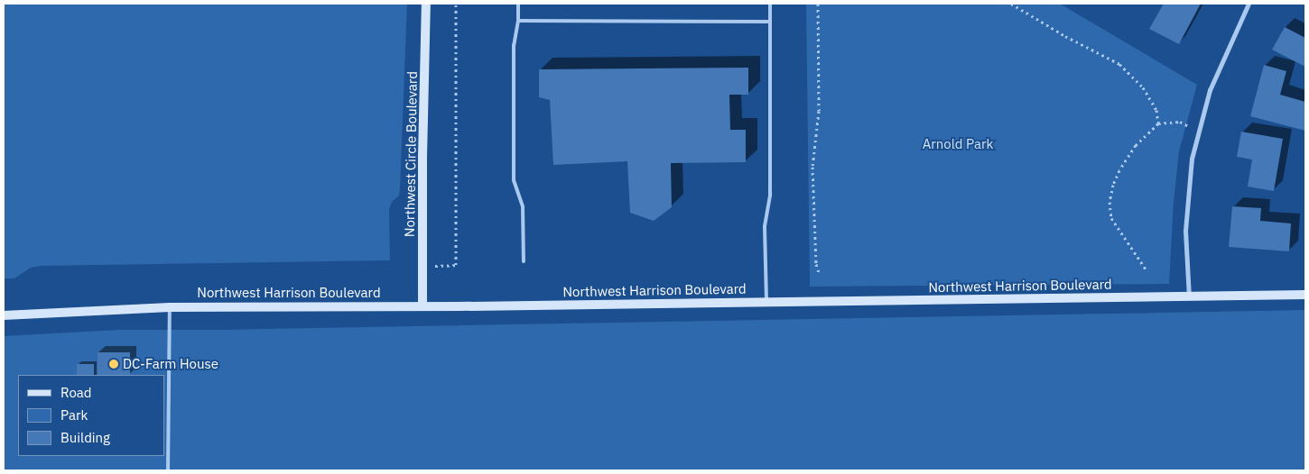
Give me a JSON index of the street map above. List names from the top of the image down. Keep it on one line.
{"streets":{"main road":["Northwest Circle Boulevard","Northwest Harrison Boulevard"]},"crossings":[["Northwest Circle Boulevard","Northwest Harrison Boulevard"]],"parks":["Arnold Park"],"places":["DC-Farm House"],"legend":["Road","Park","Building"]}
